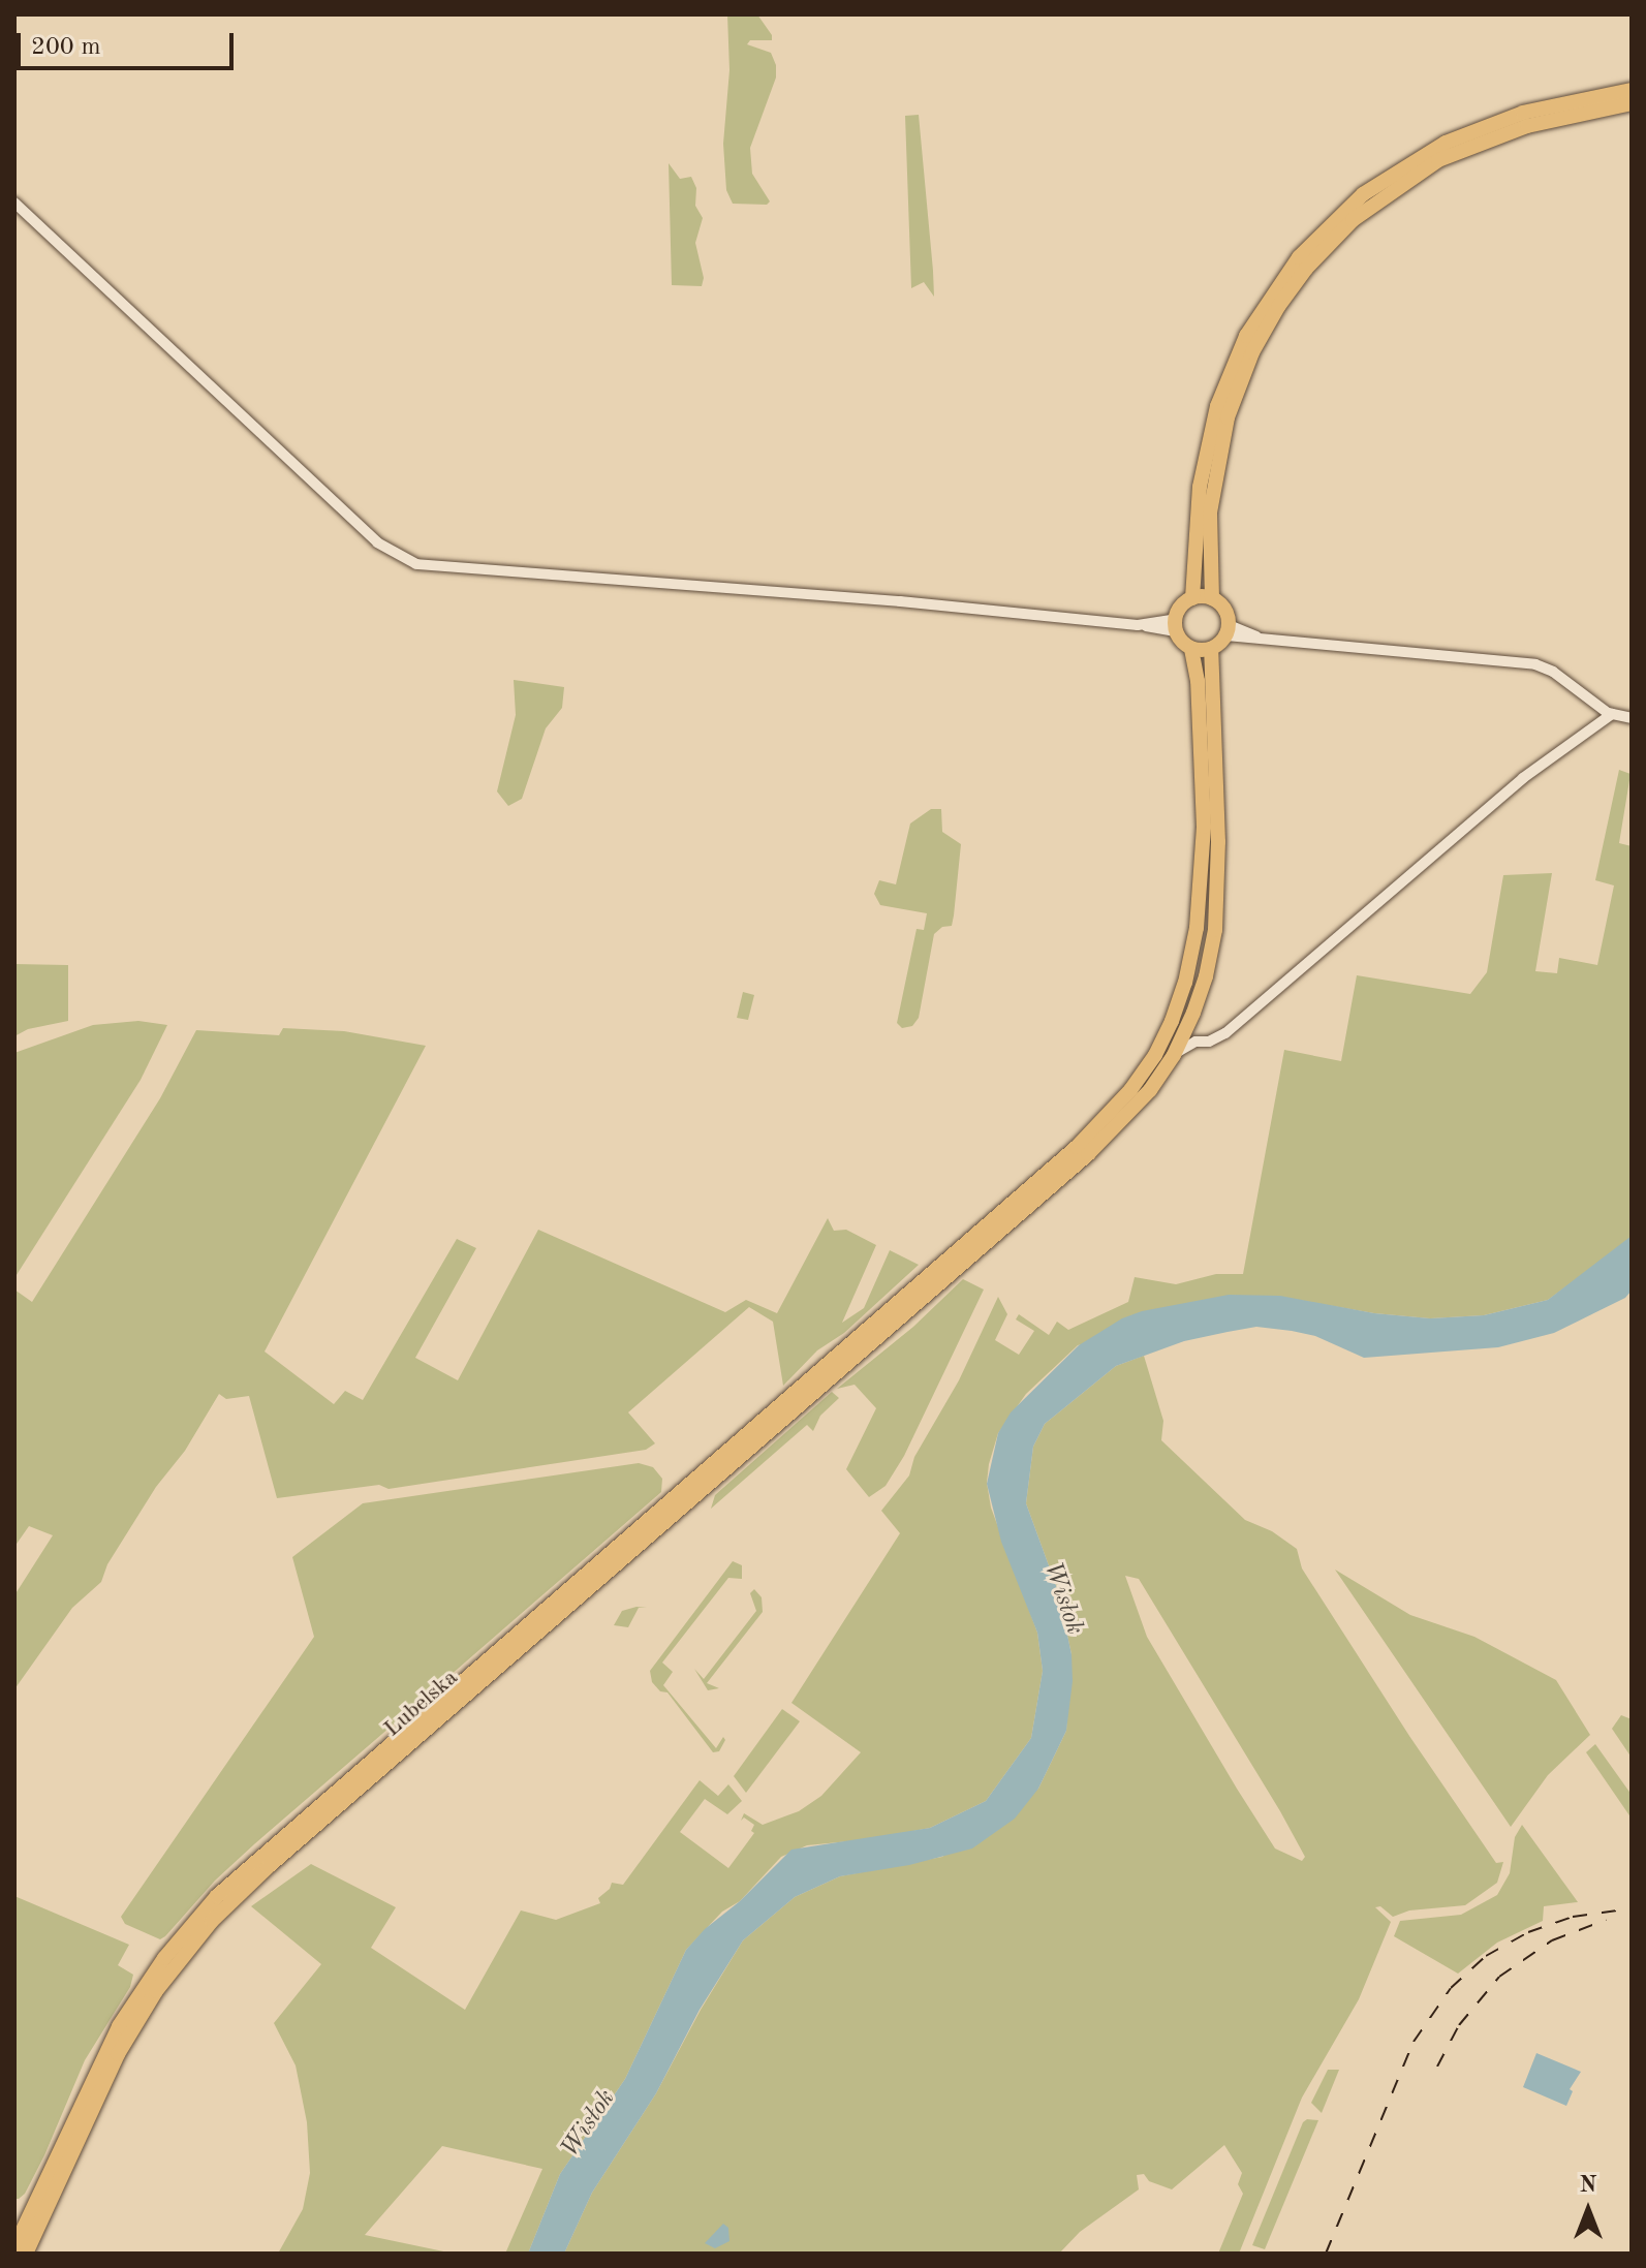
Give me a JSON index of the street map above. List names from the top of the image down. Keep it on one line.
{"streets":{"main road":["Lubelska"]},"water":["Wisłok"],"scale_bar":"200 m","north":"top"}
